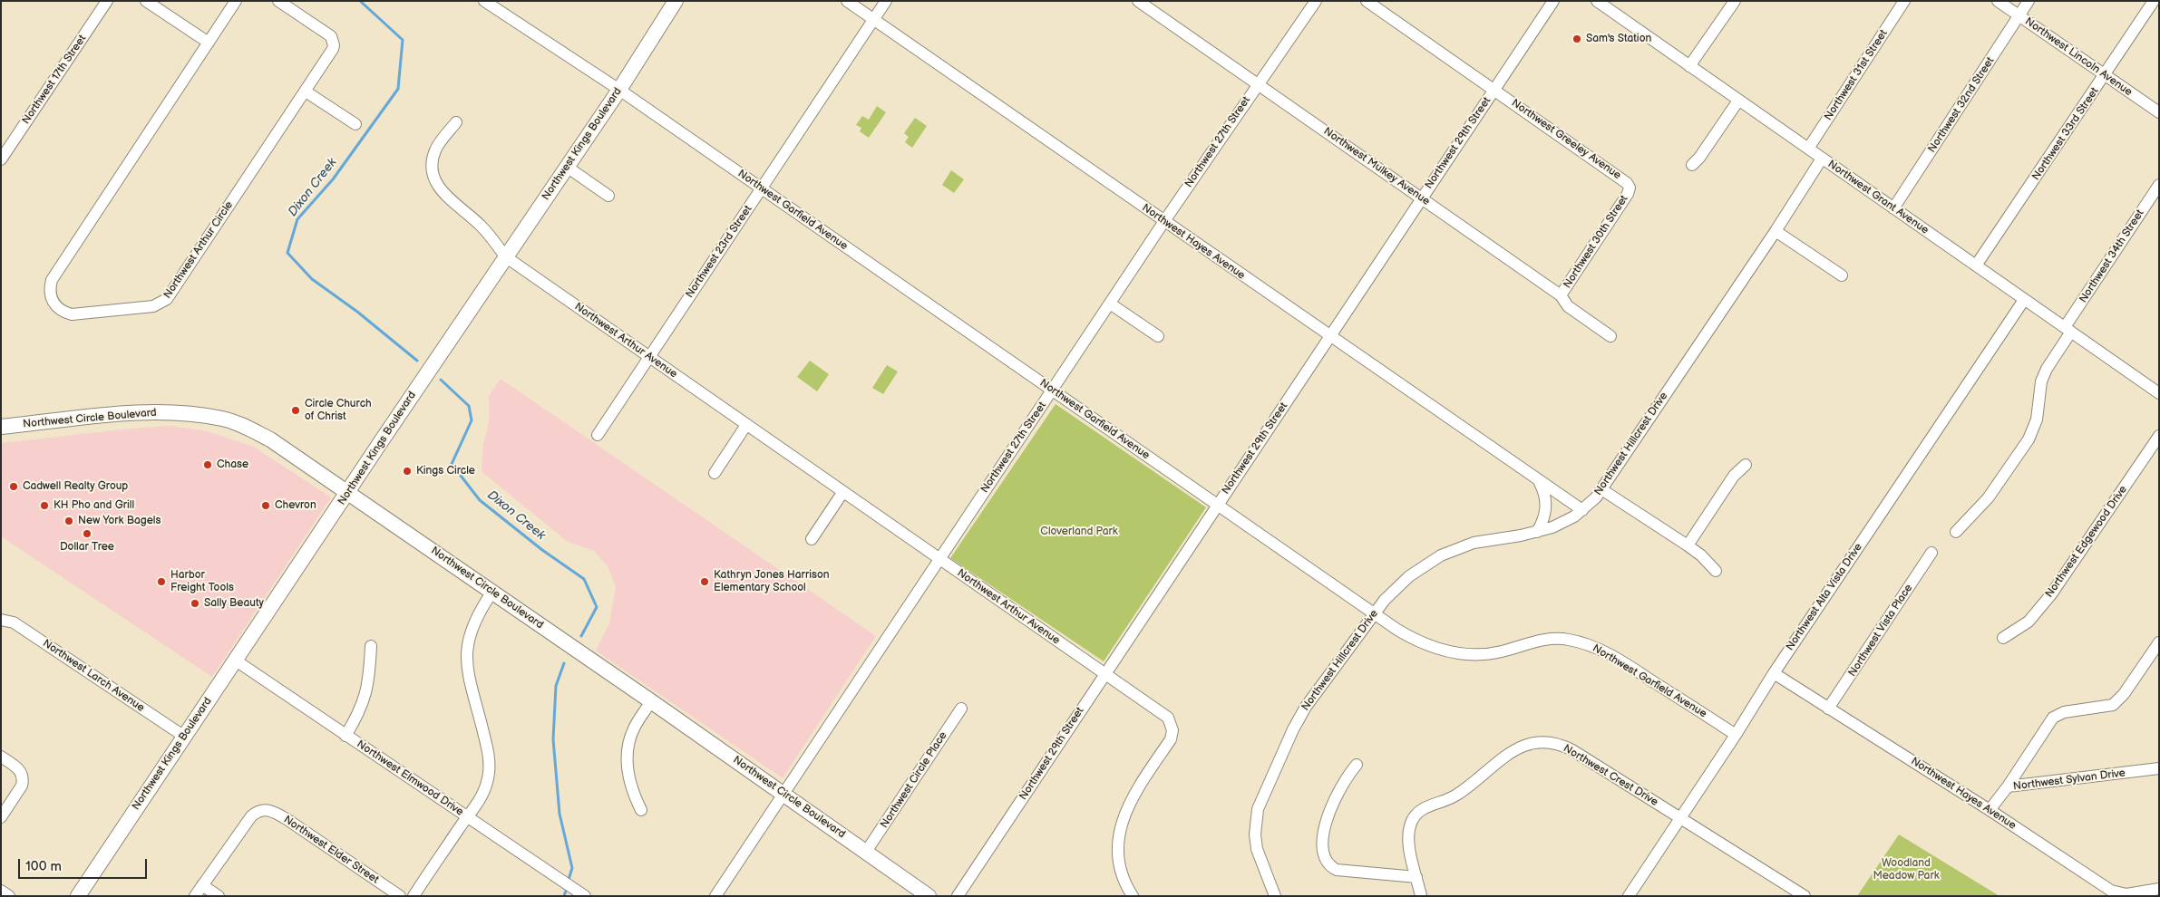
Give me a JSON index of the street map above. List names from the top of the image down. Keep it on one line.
{"streets":{"main road":["Northwest Kings Boulevard","Northwest Circle Boulevard"],"street":["Northwest Lincoln Avenue","Northwest 31st Street","Northwest 17th Street","Northwest 32nd Street","Northwest 33rd Street","Northwest Greeley Avenue","Northwest 27th Street","Northwest 29th Street","Northwest Mulkey Avenue","Northwest Grant Avenue","Northwest Garfield Avenue","Northwest Hayes Avenue","Northwest 30th Street","Northwest Arthur Circle","Northwest 23rd Street","Northwest 34th Street","Northwest Arthur Avenue","Northwest Hillcrest Drive","Northwest Edgewood Drive","Northwest Alta Vista Drive","Northwest Vista Place","Northwest Larch Avenue","Northwest Crest Drive","Northwest Elmwood Drive","Northwest Circle Place","Northwest Sylvan Drive","Northwest Elder Street"]},"crossings":[["Northwest Lincoln Avenue","Northwest 32nd Street"],["Northwest Lincoln Avenue","Northwest 33rd Street"],["Northwest 31st Street","Northwest Grant Avenue"],["Northwest 32nd Street","Northwest Grant Avenue"],["Northwest 33rd Street","Northwest Grant Avenue"],["Northwest Greeley Avenue","Northwest 29th Street"],["Northwest Greeley Avenue","Northwest 30th Street"],["Northwest 27th Street","Northwest Mulkey Avenue"],["Northwest 27th Street","Northwest Garfield Avenue"],["Northwest 27th Street","Northwest Hayes Avenue"],["Northwest 27th Street","Northwest Arthur Avenue"],["Northwest 27th Street","Northwest Circle Boulevard"],["Northwest 29th Street","Northwest Mulkey Avenue"],["Northwest 29th Street","Northwest Garfield Avenue"],["Northwest 29th Street","Northwest Hayes Avenue"],["Northwest 29th Street","Northwest Arthur Avenue"],["Northwest Kings Boulevard","Northwest Garfield Avenue"],["Northwest Kings Boulevard","Northwest Arthur Avenue"],["Northwest Kings Boulevard","Northwest Circle Boulevard"],["Northwest Kings Boulevard","Northwest Larch Avenue"],["Northwest Kings Boulevard","Northwest Elmwood Drive"],["Northwest Mulkey Avenue","Northwest 30th Street"],["Northwest Grant Avenue","Northwest 34th Street"],["Northwest Grant Avenue","Northwest Hillcrest Drive"],["Northwest Grant Avenue","Northwest Alta Vista Drive"],["Northwest Garfield Avenue","Northwest 23rd Street"],["Northwest Garfield Avenue","Northwest Hillcrest Drive"],["Northwest Garfield Avenue","Northwest Alta Vista Drive"],["Northwest Hayes Avenue","Northwest 23rd Street"],["Northwest Hayes Avenue","Northwest Hillcrest Drive"],["Northwest Hayes Avenue","Northwest Alta Vista Drive"],["Northwest Hayes Avenue","Northwest Vista Place"],["Northwest Hayes Avenue","Northwest Sylvan Drive"],["Northwest 23rd Street","Northwest Arthur Avenue"],["Northwest Circle Boulevard","Northwest Circle Place"],["Northwest Alta Vista Drive","Northwest Crest Drive"]],"water":["Dixon Creek"],"parks":["Cloverland Park","Woodland Meadow Park"],"places":["Sam's Station","Circle Church of Christ","Chase","Kings Circle","Cadwell Realty Group","KH Pho and Grill","Chevron","New York Bagels","Dollar Tree","Harbor Freight Tools","Kathryn Jones Harrison Elementary School","Sally Beauty"],"scale_bar":"100 m"}
